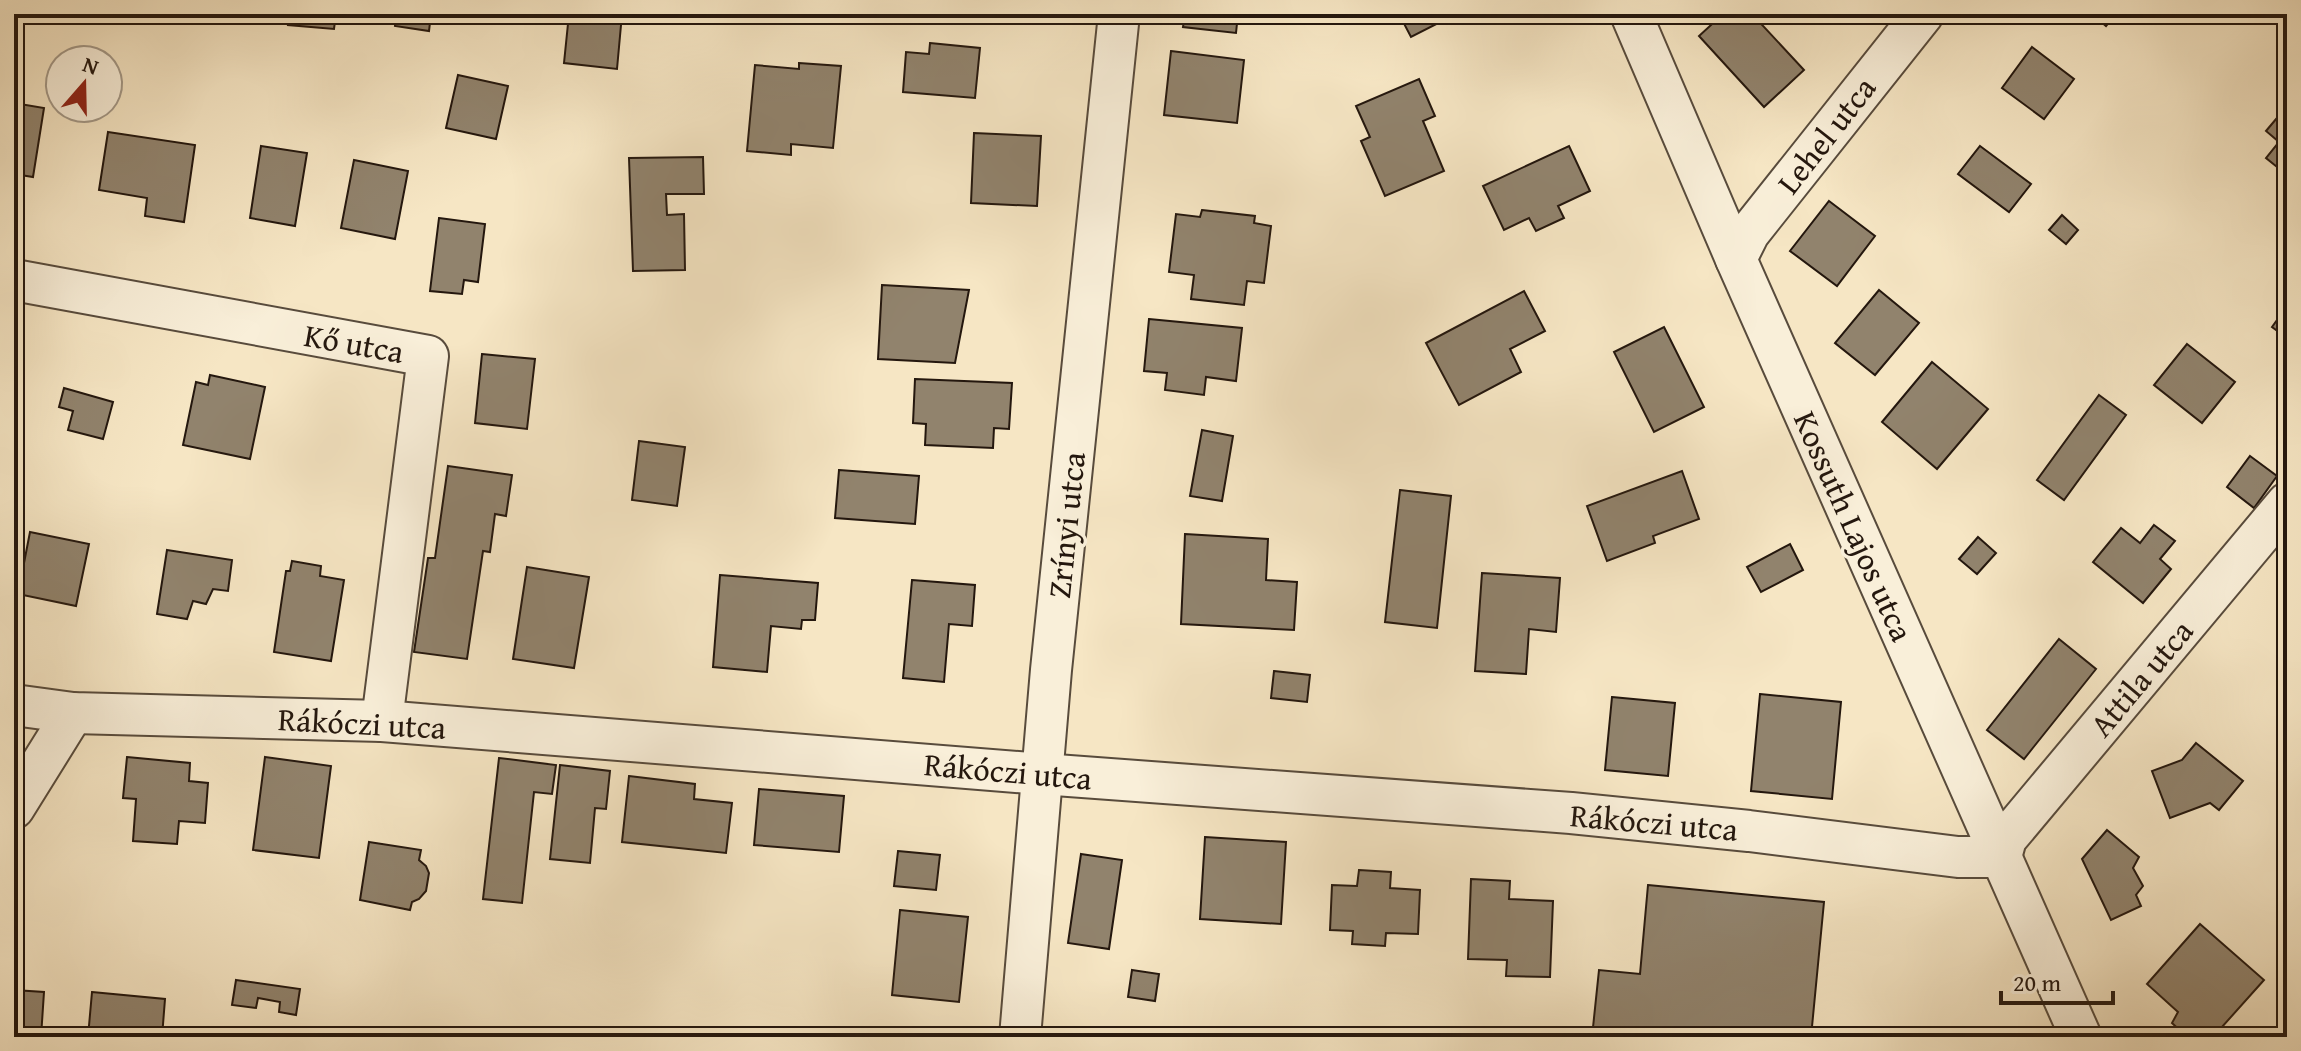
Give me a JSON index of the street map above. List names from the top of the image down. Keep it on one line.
{"streets":{"street":["Lehel utca","Kő utca","Zrínyi utca","Kossuth Lajos utca","Attila utca","Rákóczi utca"]},"crossings":[["Lehel utca","Kossuth Lajos utca"],["Kő utca","Rákóczi utca"],["Zrínyi utca","Rákóczi utca"],["Kossuth Lajos utca","Attila utca"],["Kossuth Lajos utca","Rákóczi utca"],["Attila utca","Rákóczi utca"]],"scale_bar":"20 m","north":"top"}
